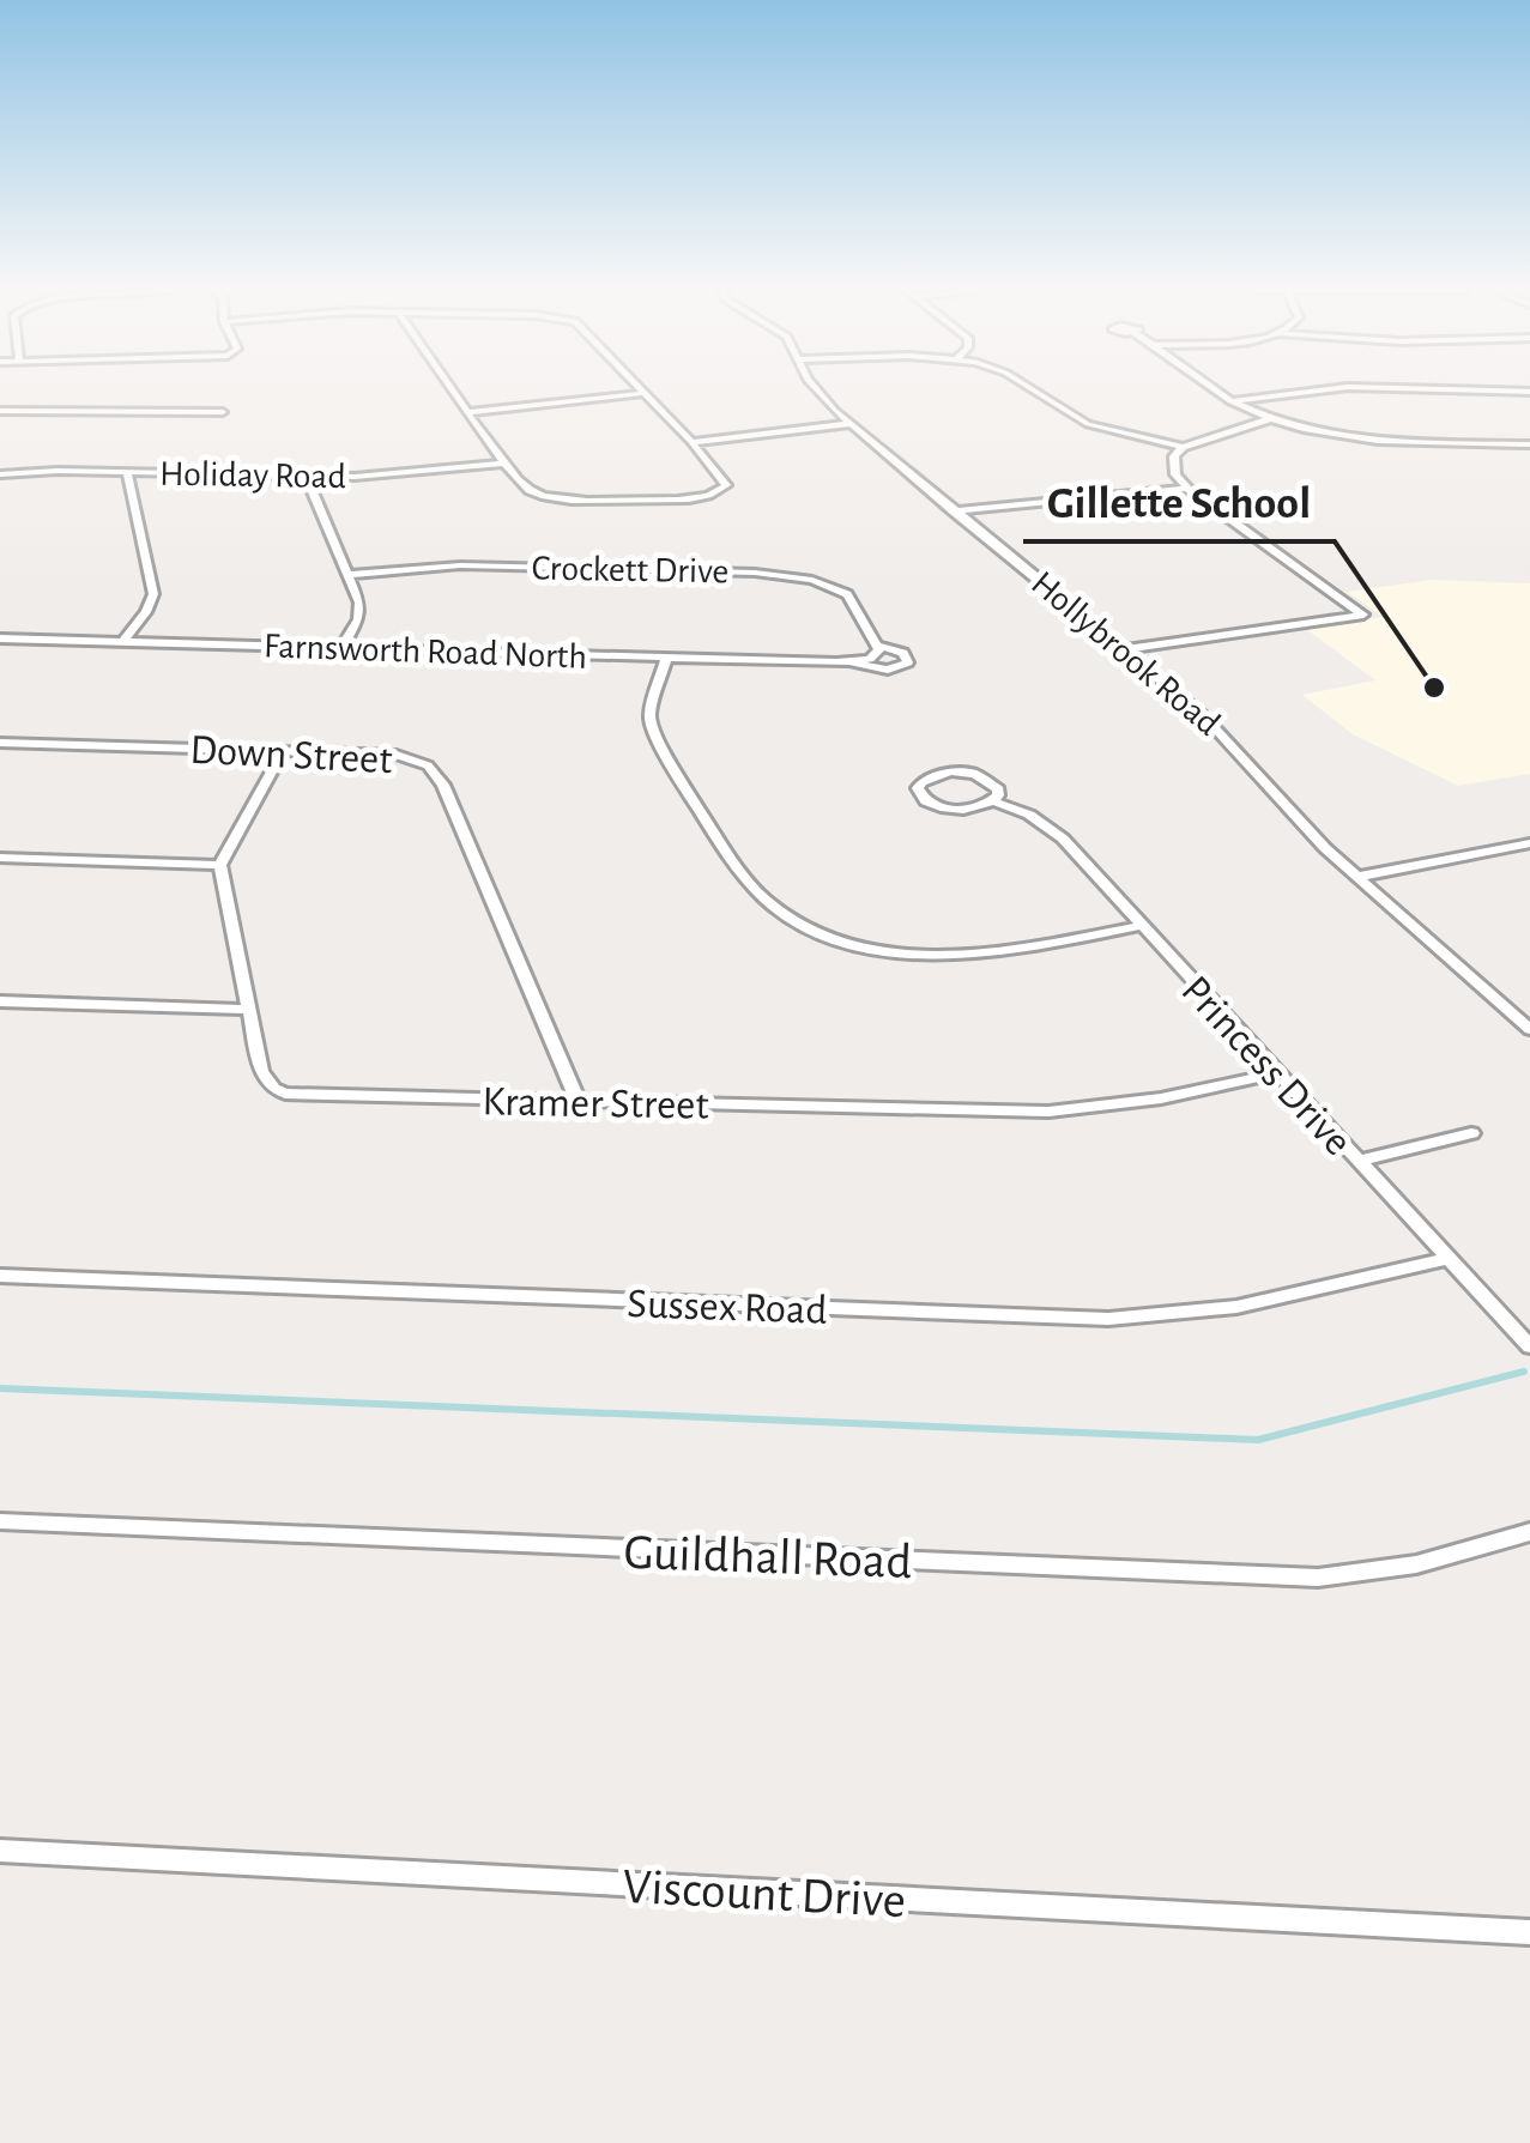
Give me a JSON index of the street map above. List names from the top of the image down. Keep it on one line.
{"streets":{"street":["Holiday Road","Crockett Drive","Farnsworth Road North","Hollybrook Road","Down Street","Princess Drive","Kramer Street","Sussex Road","Guildhall Road","Viscount Drive"]},"crossings":[["Crockett Drive","Farnsworth Road North"],["Down Street","Kramer Street"],["Princess Drive","Kramer Street"],["Princess Drive","Sussex Road"]],"places":["Gillette School"]}
